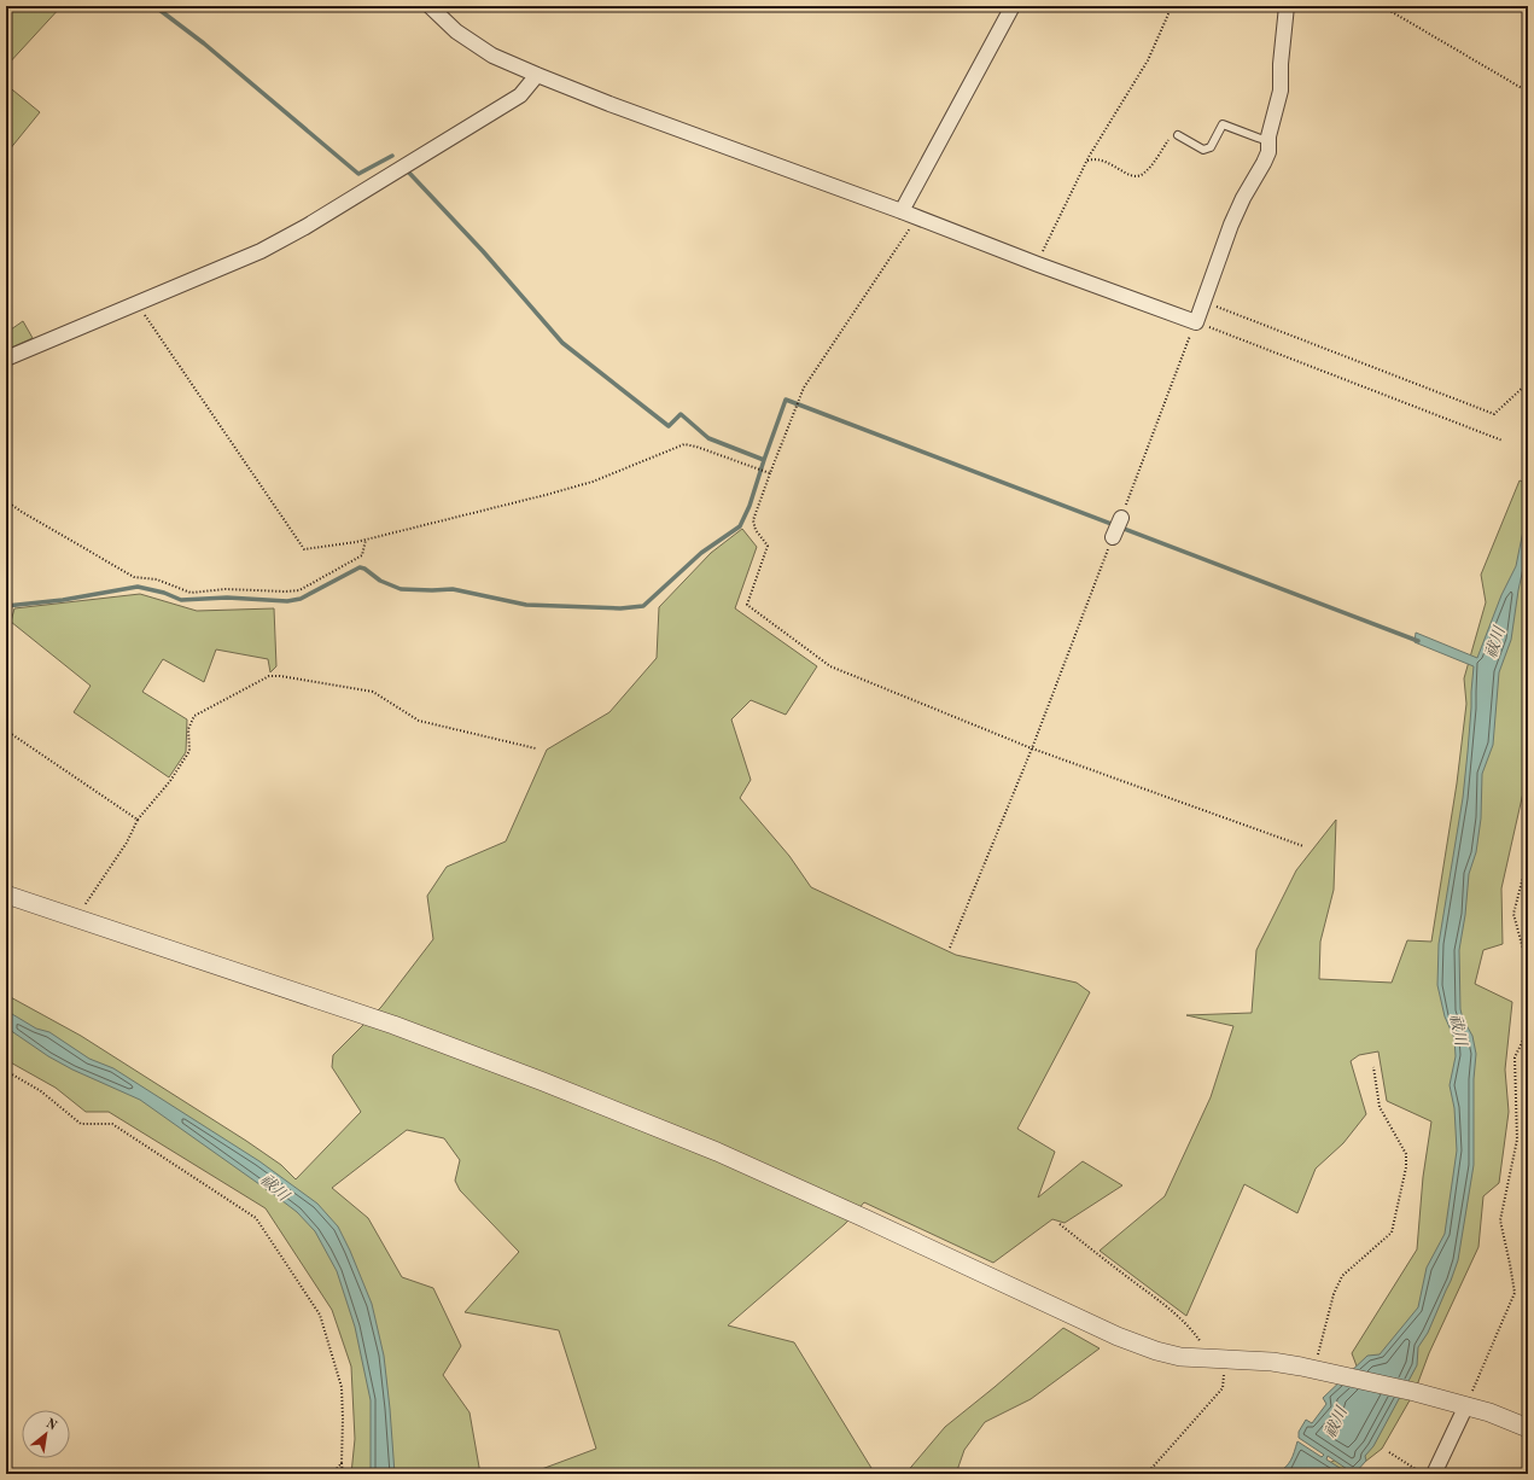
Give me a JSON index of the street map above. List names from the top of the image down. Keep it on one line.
{"water":["祓川"],"north":"top right"}
